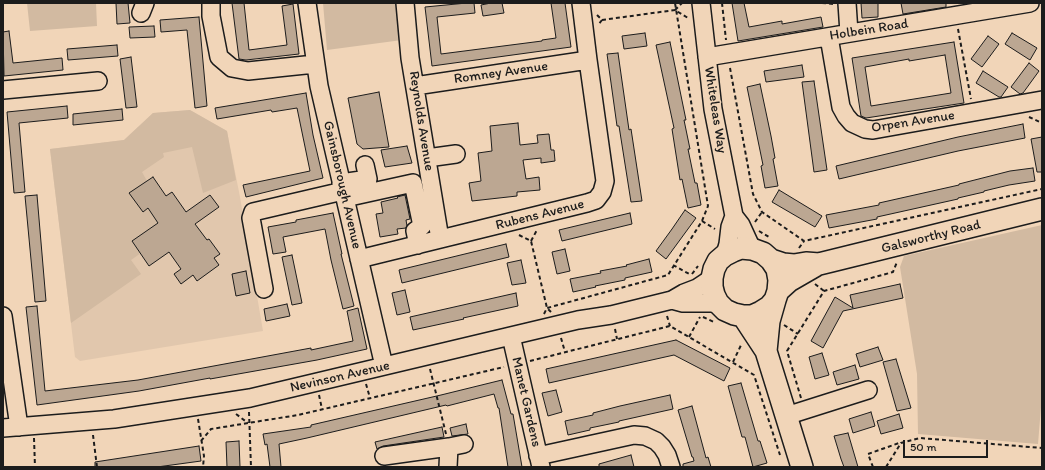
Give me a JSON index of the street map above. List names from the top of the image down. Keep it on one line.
{"streets":{"main road":["Galsworthy Road"],"street":["Holbein Road","Romney Avenue","Whiteleas Way","Reynolds Avenue","Orpen Avenue","Gainsborough Avenue","Rubens Avenue","Nevinson Avenue","Manet Gardens"]},"crossings":[["Holbein Road","Whiteleas Way"],["Holbein Road","Orpen Avenue"],["Romney Avenue","Reynolds Avenue"],["Romney Avenue","Rubens Avenue"],["Whiteleas Way","Galsworthy Road"],["Whiteleas Way","Nevinson Avenue"],["Reynolds Avenue","Rubens Avenue"],["Gainsborough Avenue","Rubens Avenue"],["Gainsborough Avenue","Nevinson Avenue"],["Galsworthy Road","Nevinson Avenue"],["Nevinson Avenue","Manet Gardens"]],"scale_bar":"50 m"}
